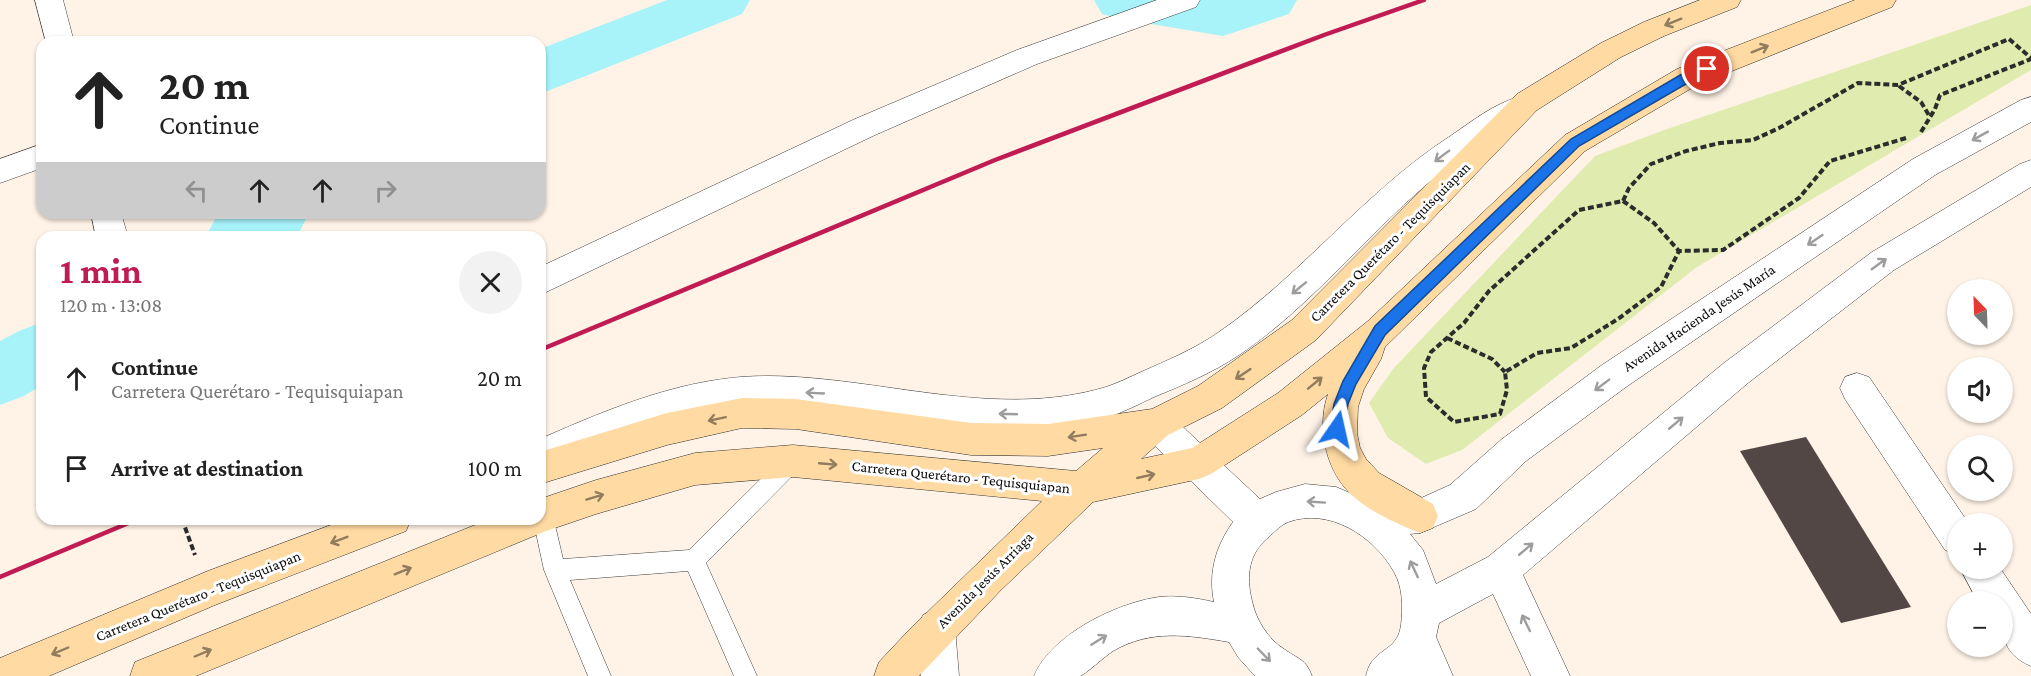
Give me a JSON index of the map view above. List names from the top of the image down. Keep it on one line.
{"streets":{"main road":["Carretera Querétaro - Tequisquiapan","Avenida Jesús Arriaga"],"street":["Avenida Hacienda Jesús María"]},"crossings":[["Carretera Querétaro - Tequisquiapan","Avenida Jesús Arriaga"]],"north":"top left","page":{"turn":["20 m","Continue"],"heading":["1 min","120 m · 13:08"],"map_buttons":["+","−"],"list":[{"name":"Continue","note":"Carretera Querétaro - Tequisquiapan","value":"20 m"},{"name":"Arrive at destination","value":"100 m"}]}}
